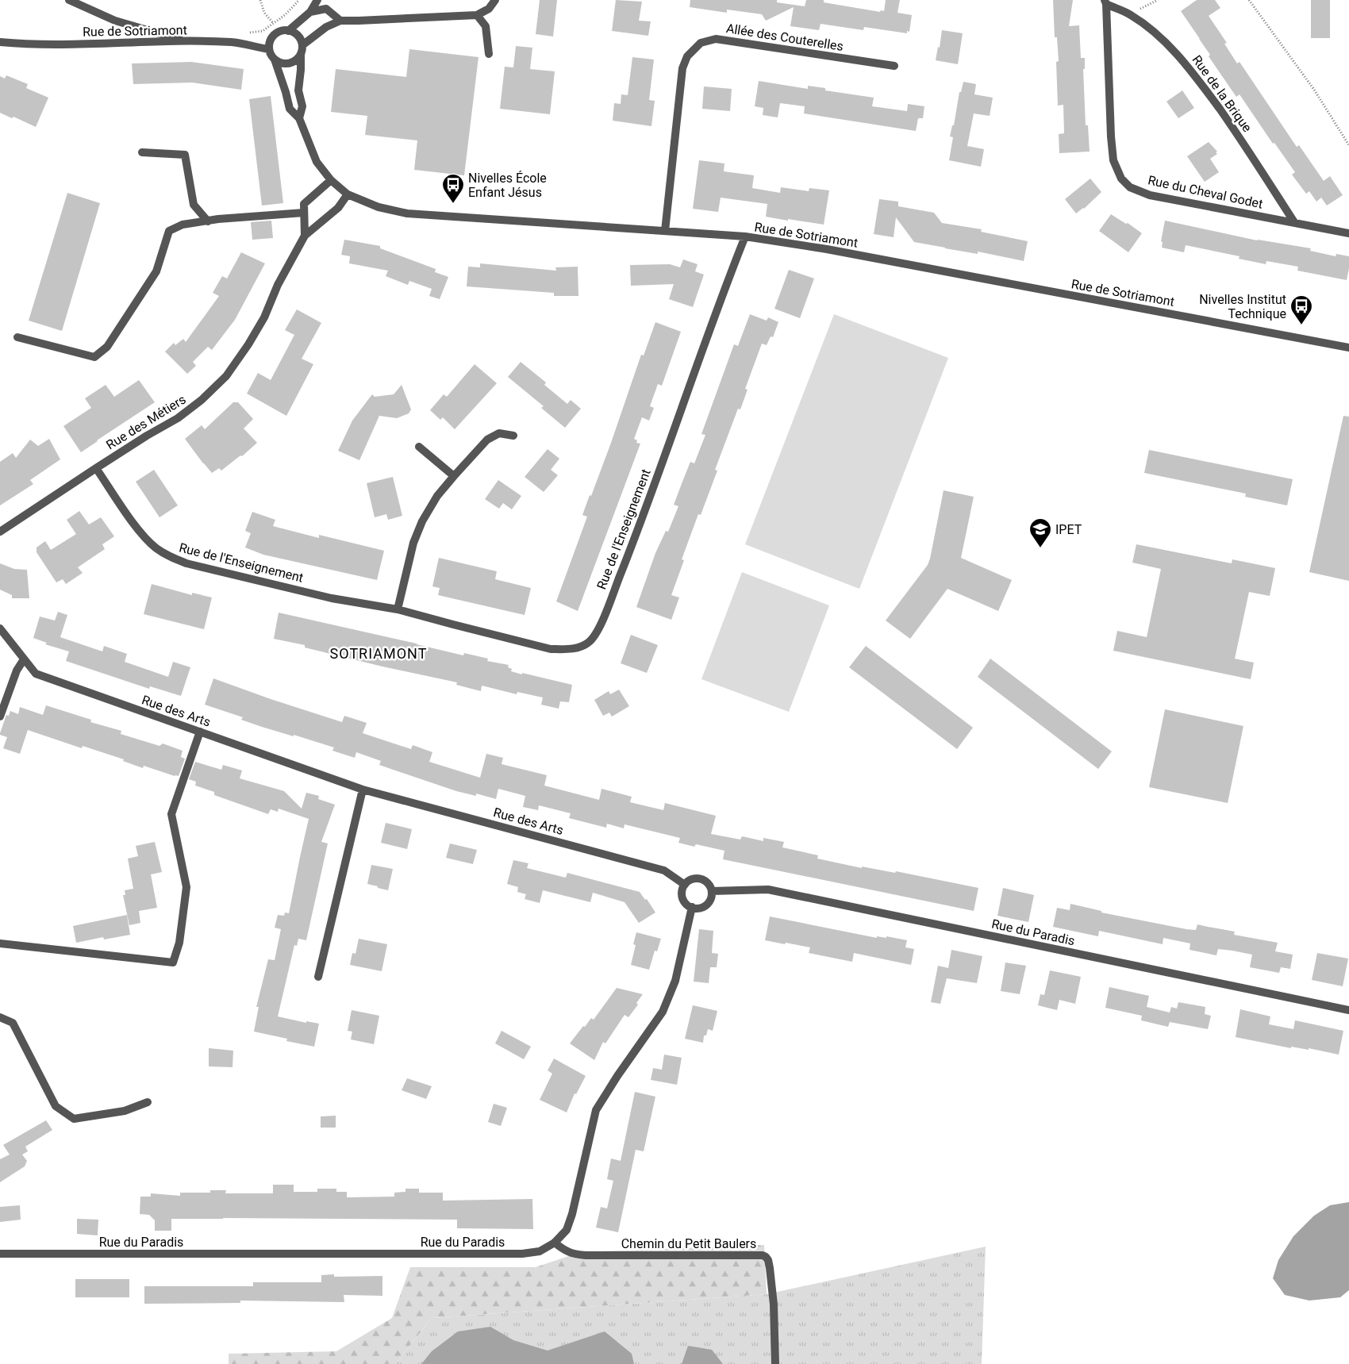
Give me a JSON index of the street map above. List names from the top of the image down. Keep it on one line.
{"streets":{"street":["Rue de Sotriamont","Allée des Couterelles","Rue de la Brique","Rue du Cheval Godet","Rue des Métiers","Rue de l'Enseignement","Rue des Arts","Rue du Paradis","Chemin du Petit Baulers"]},"crossings":[["Rue de Sotriamont","Allée des Couterelles"],["Rue de Sotriamont","Rue de l'Enseignement"],["Rue de la Brique","Rue du Cheval Godet"],["Rue des Métiers","Rue de l'Enseignement"],["Rue des Arts","Rue du Paradis"],["Rue du Paradis","Chemin du Petit Baulers"]],"districts":["SOTRIAMONT"],"places":{"bus stop":["Nivelles École Enfant Jésus","Nivelles Institut Technique"],"school or university":["IPET"]}}
